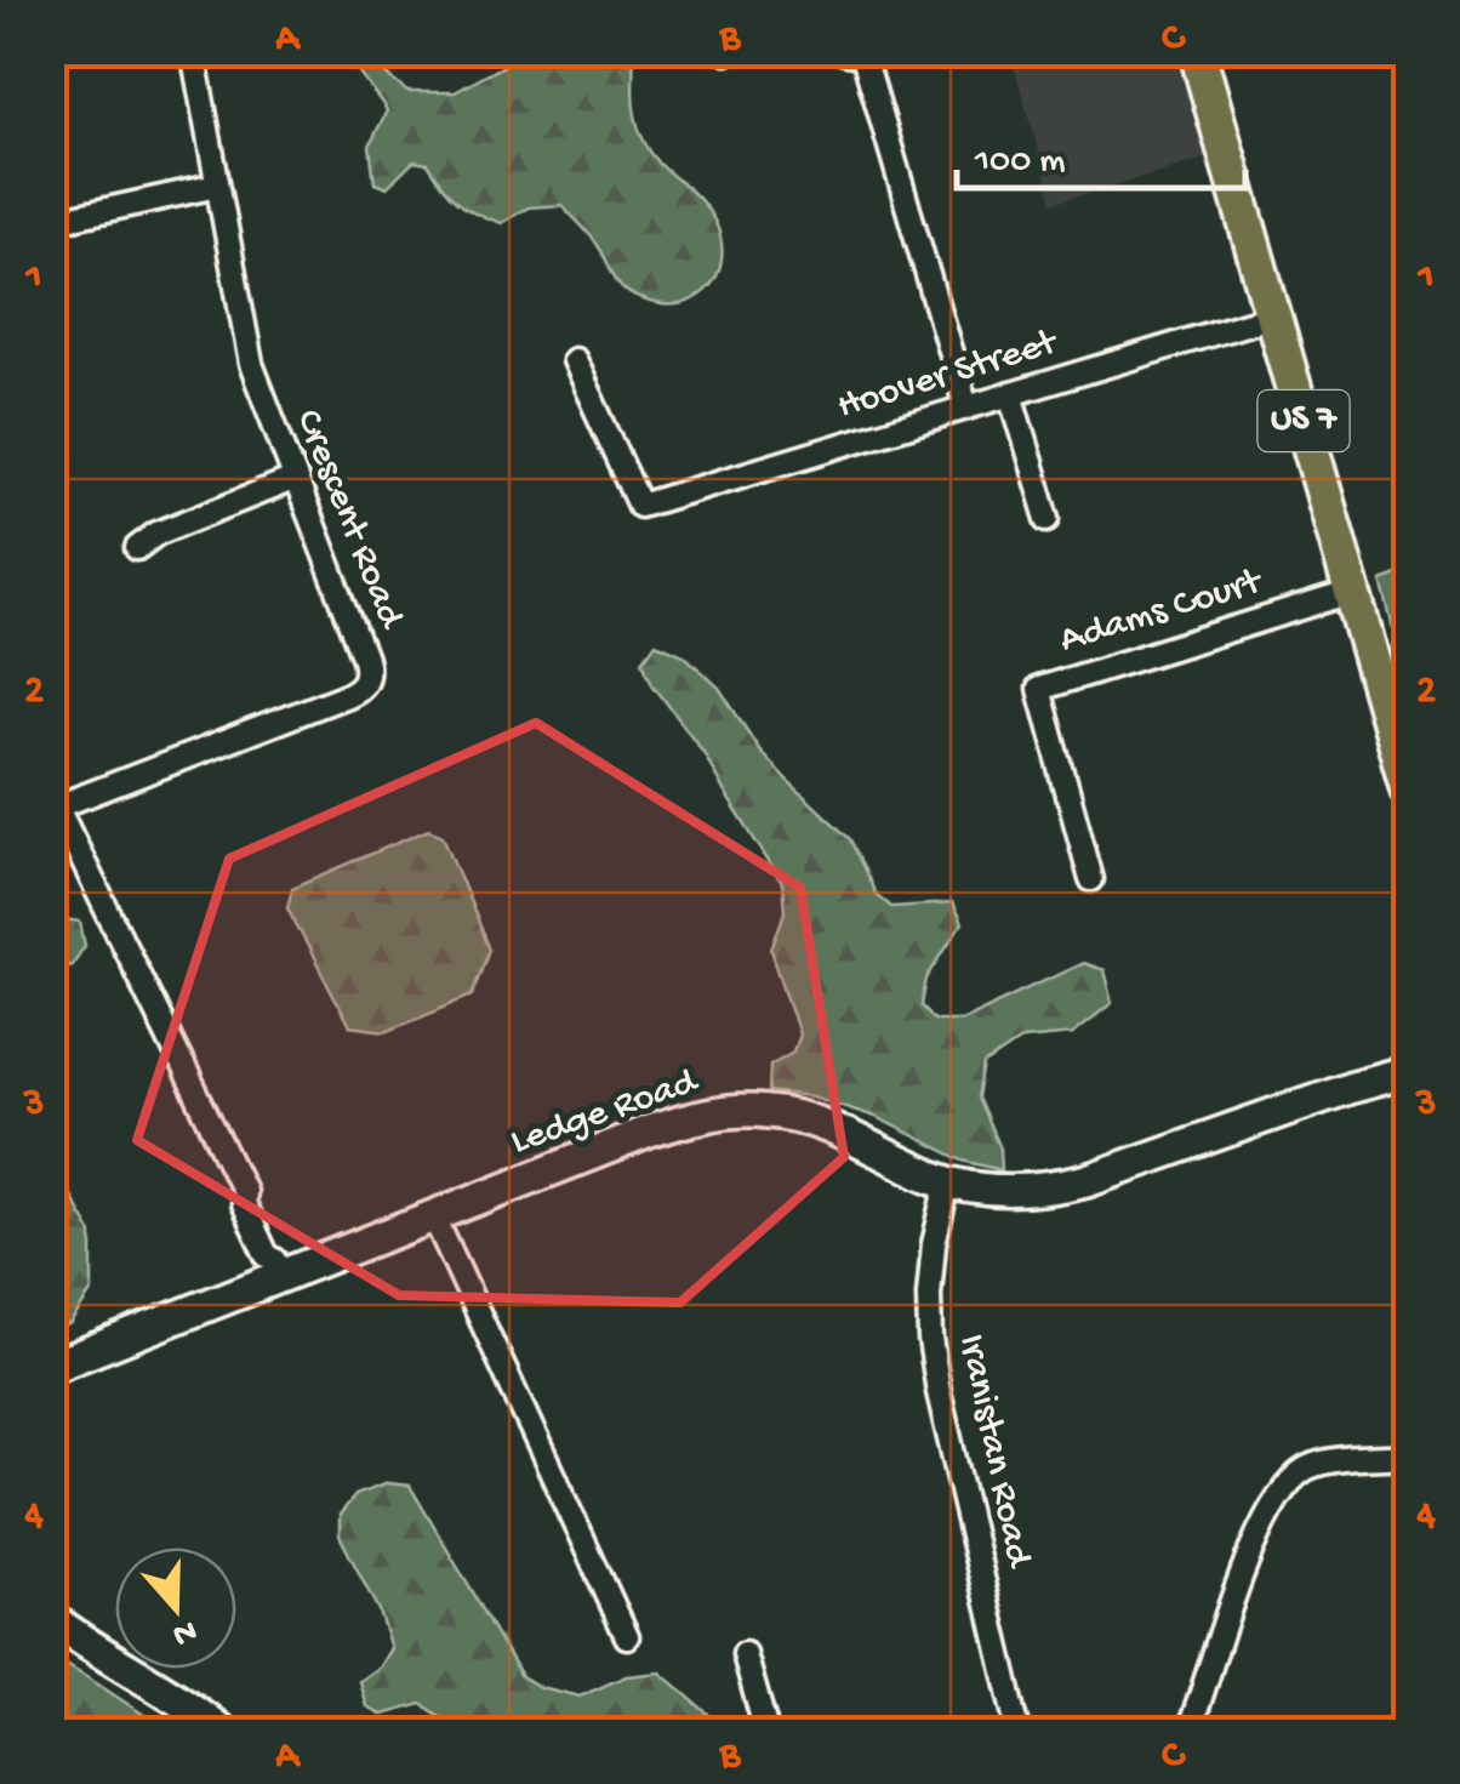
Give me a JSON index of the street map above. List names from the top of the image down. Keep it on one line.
{"streets":{"main road":["US 7"],"street":["Hoover Street","Crescent Road","Adams Court","Ledge Road","Iranistan Road"]},"crossings":[["Hoover Street","US 7"],["US 7","Adams Court"],["Ledge Road","Iranistan Road"]],"scale_bar":"100 m","north":"bottom","grid":{"columns":["A","B","C"],"rows":["1","2","3","4"]}}
